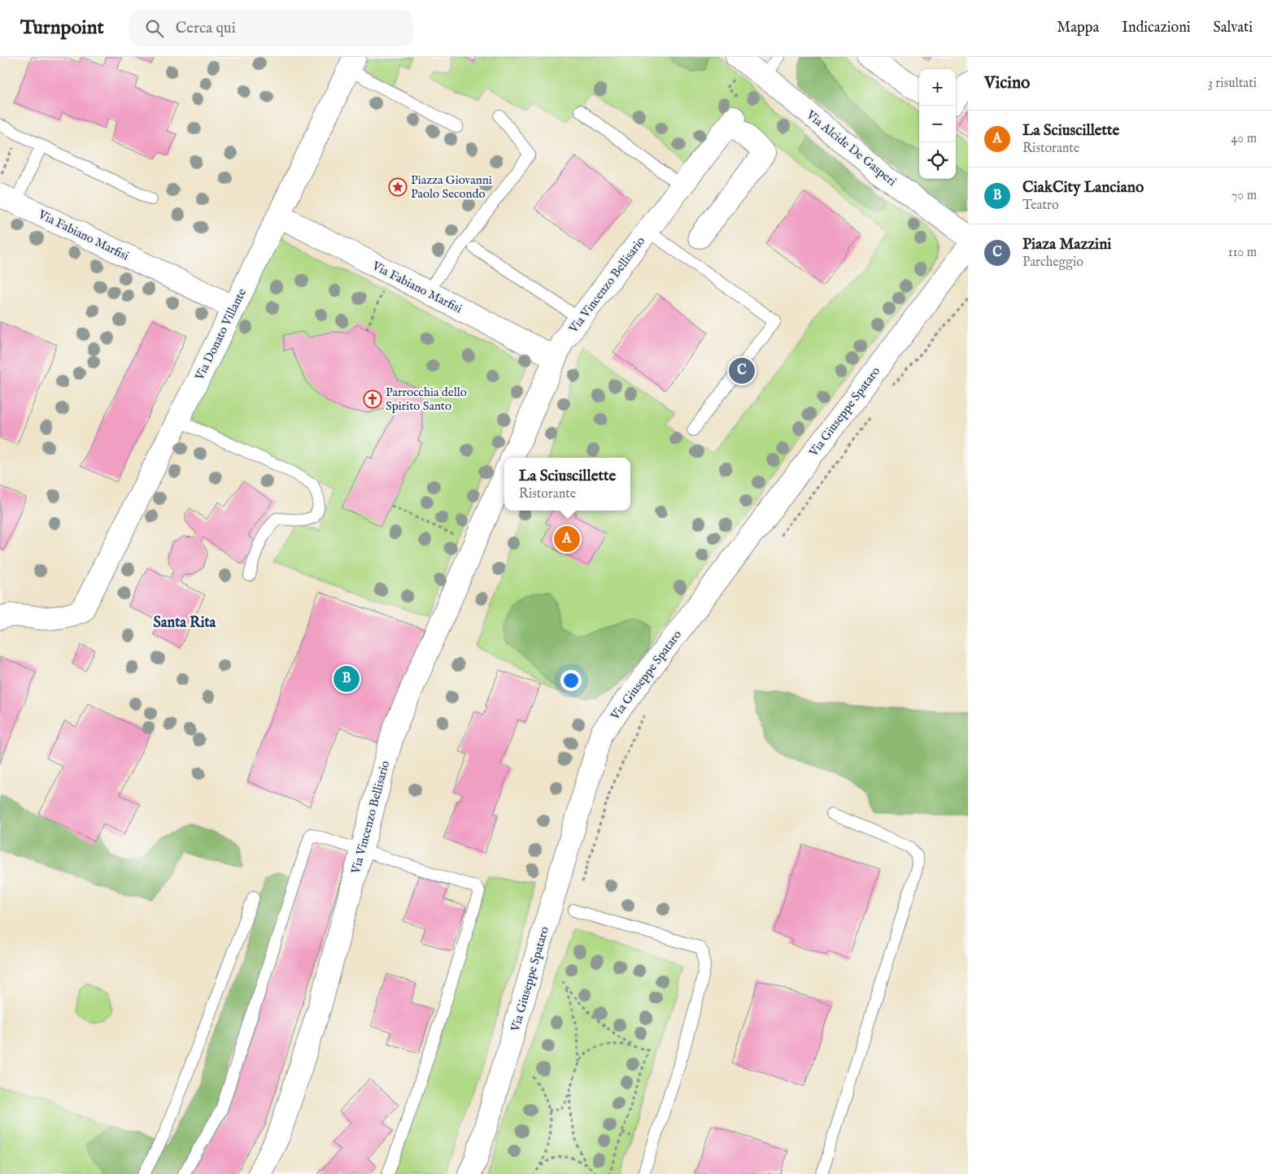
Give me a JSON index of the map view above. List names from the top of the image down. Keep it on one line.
{"streets":{"street":["Via Alcide De Gasperi","Via Fabiano Marfisi","Via Vincenzo Bellisario","Via Donato Villante","Via Giuseppe Spataro"]},"crossings":[["Via Fabiano Marfisi","Via Vincenzo Bellisario"],["Via Fabiano Marfisi","Via Donato Villante"]],"districts":["Santa Rita"],"places":{"place":["Piazza Giovanni Paolo Secondo"],"church":["Parrocchia dello Spirito Santo"]},"page":{"header":"Turnpoint","search":"Cerca qui","nav":["Mappa","Indicazioni","Salvati"],"heading":["Vicino","3 risultati"],"map_buttons":["+","−"],"list":[{"mark":"A","name":"La Sciuscillette","note":"Ristorante","value":"40 m"},{"mark":"B","name":"CiakCity Lanciano","note":"Teatro","value":"70 m"},{"mark":"C","name":"Piaza Mazzini","note":"Parcheggio","value":"110 m"}],"pins":["C","A","B"],"popup":["La Sciuscillette","Ristorante"]}}
